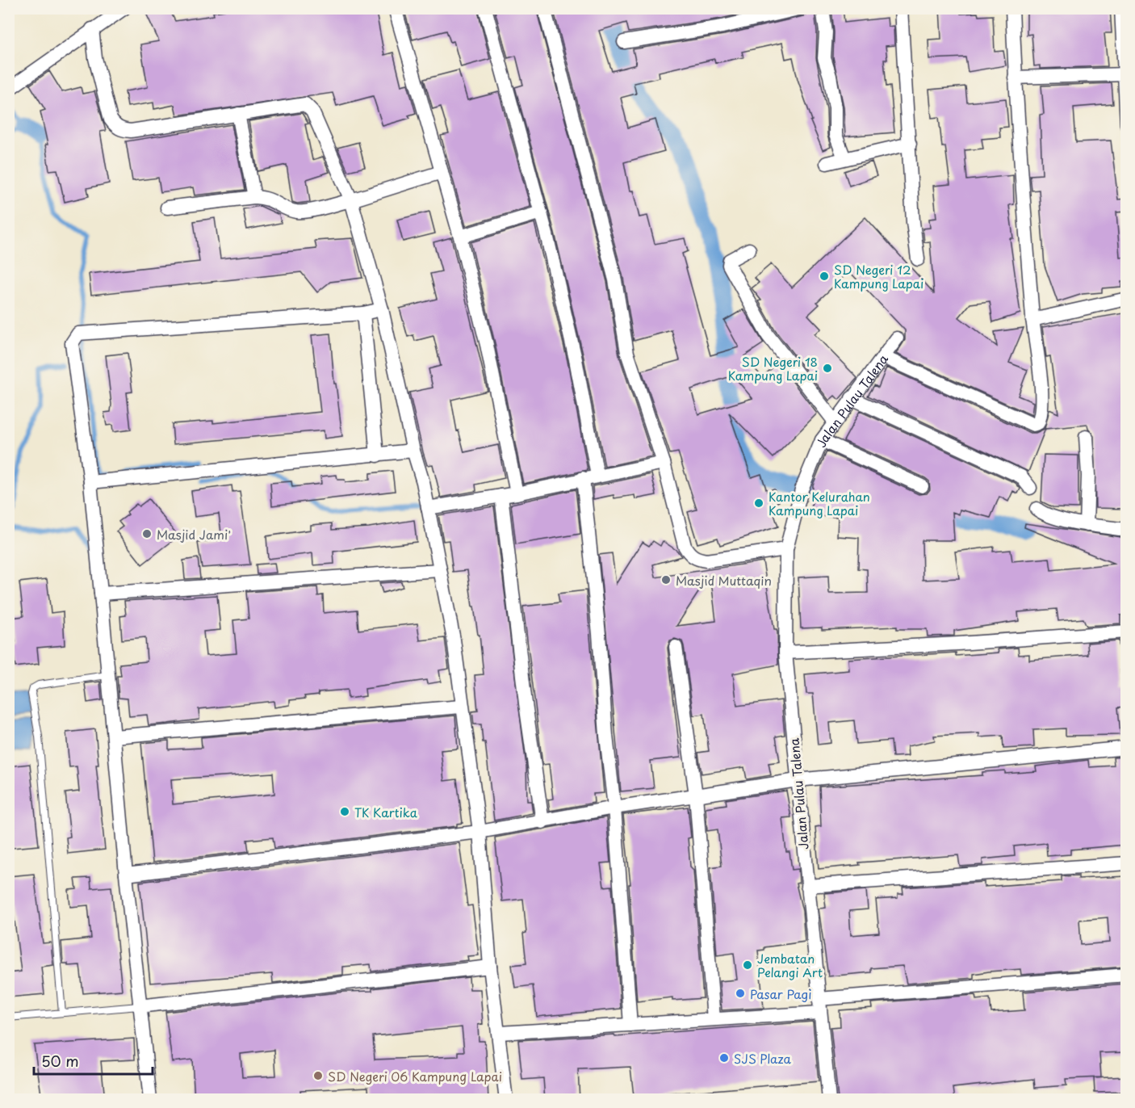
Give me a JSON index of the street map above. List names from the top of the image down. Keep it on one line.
{"streets":{"street":["Jalan Pulau Talena"]},"places":["SD Negeri 12 Kampung Lapai","SD Negeri 18 Kampung Lapai","Kantor Kelurahan Kampung Lapai","Masjid Jami'","Masjid Muttaqin","TK Kartika","Jembatan Pelangi Art","Pasar Pagi","SJS Plaza","SD Negeri 06 Kampung Lapai"],"scale_bar":"50 m"}
